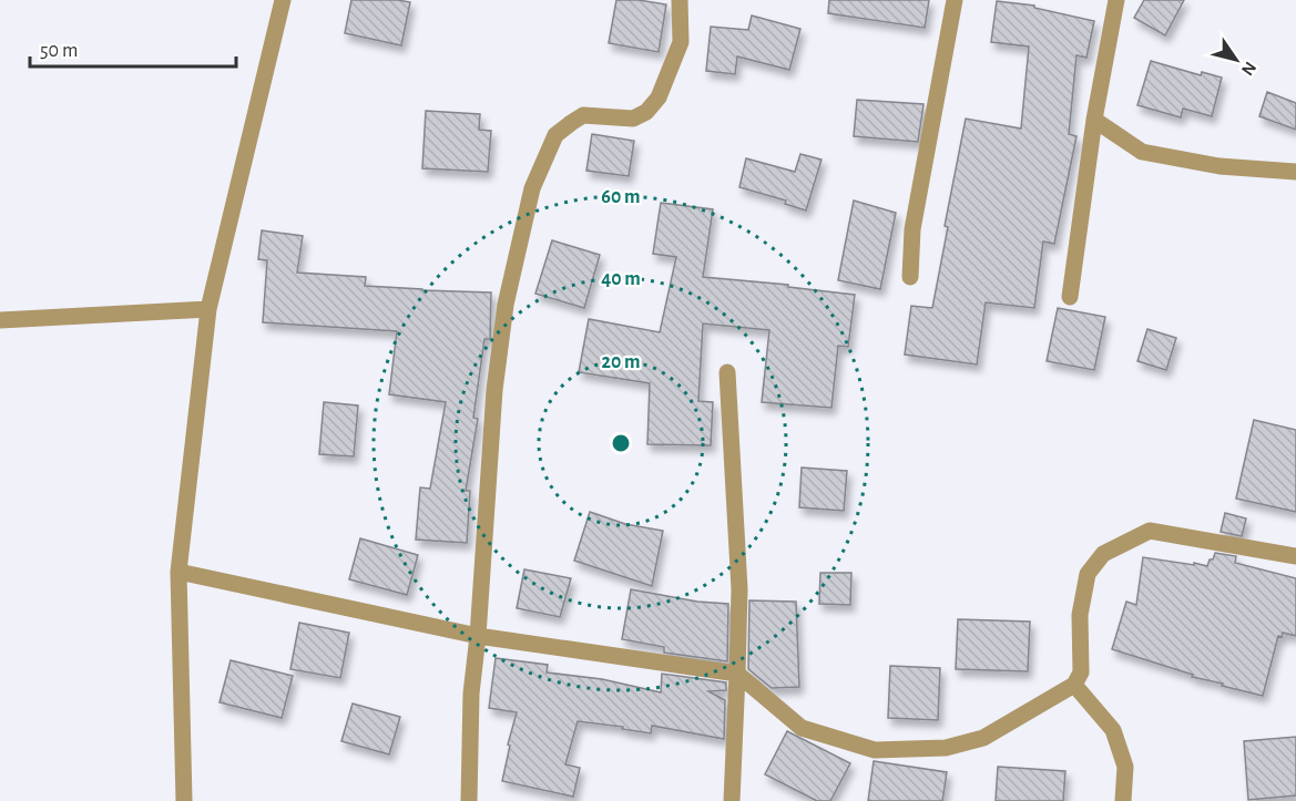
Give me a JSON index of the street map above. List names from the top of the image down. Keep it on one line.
{"scale_bar":"50 m","north":"bottom right","rings":["60 m","40 m","20 m"]}
